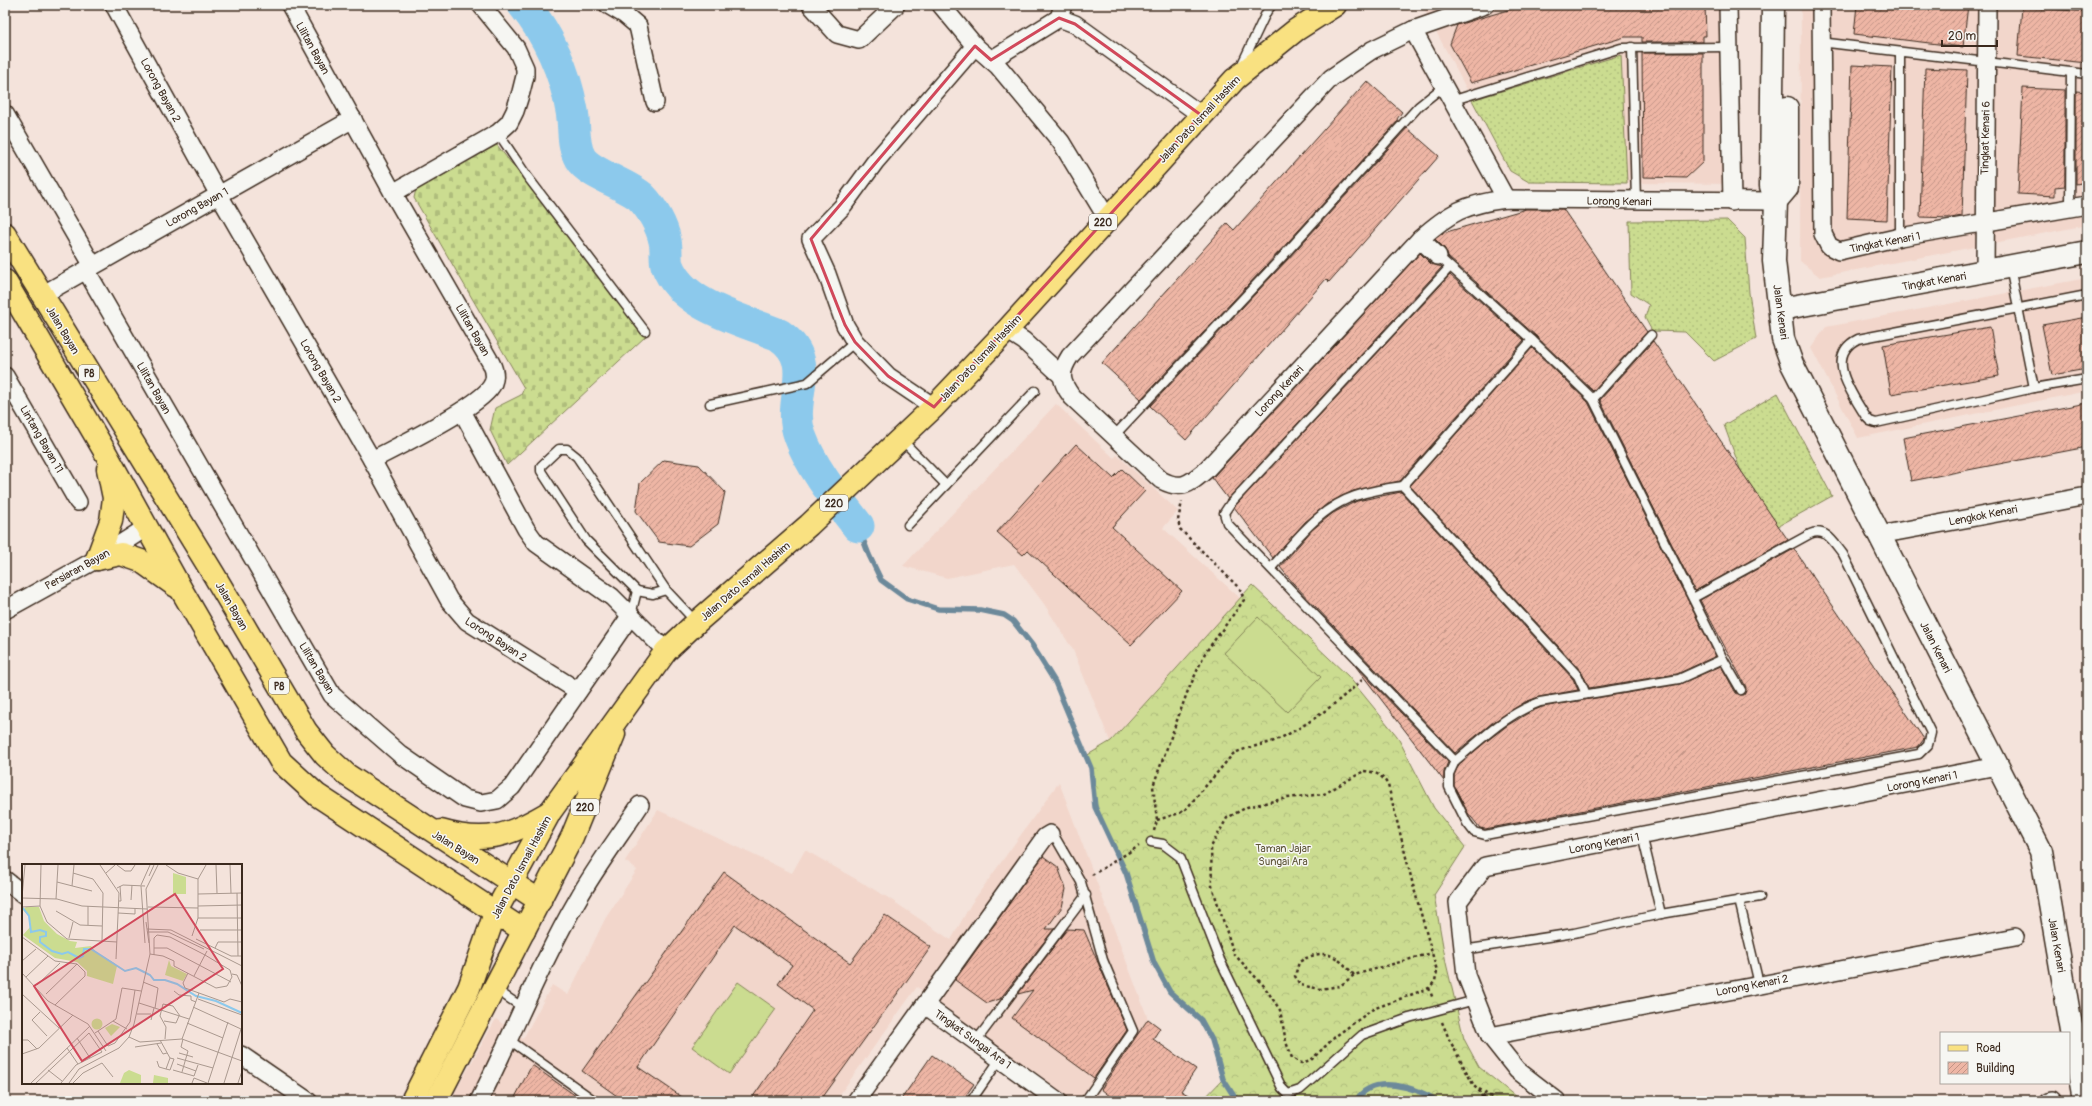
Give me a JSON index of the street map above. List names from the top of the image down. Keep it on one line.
{"streets":{"main road":["Jalan Dato Ismail Hashim","220","Jalan Bayan","P8"],"street":["Lilitan Bayan","Lorong Bayan 2","Tingkat Kenari 6","Lorong Kenari","Lorong Bayan 1","Tingkat Kenari 1","Tingkat Kenari","Jalan Kenari","Lintang Bayan 11","Lengkok Kenari","Persiaran Bayan","Lorong Kenari 1","Lorong Kenari 2","Tingkat Sungai Ara 1"]},"crossings":[["Lilitan Bayan","Lorong Bayan 2"],["Lilitan Bayan","Lorong Bayan 1"],["Lorong Bayan 2","Lorong Bayan 1"],["Jalan Dato Ismail Hashim","Jalan Bayan"],["Jalan Dato Ismail Hashim","P8"],["Tingkat Kenari 6","Tingkat Kenari 1"],["Tingkat Kenari 6","Tingkat Kenari"],["Lorong Kenari","Jalan Kenari"],["Lorong Bayan 1","Jalan Bayan"],["Tingkat Kenari","Jalan Kenari"],["Jalan Kenari","Lengkok Kenari"],["Jalan Kenari","Lorong Kenari 1"],["P8","Persiaran Bayan"],["Lorong Kenari 1","Lorong Kenari 2"]],"parks":["Taman Jajar Sungai Ara"],"legend":["Road","Building"],"scale_bar":"20 m"}
